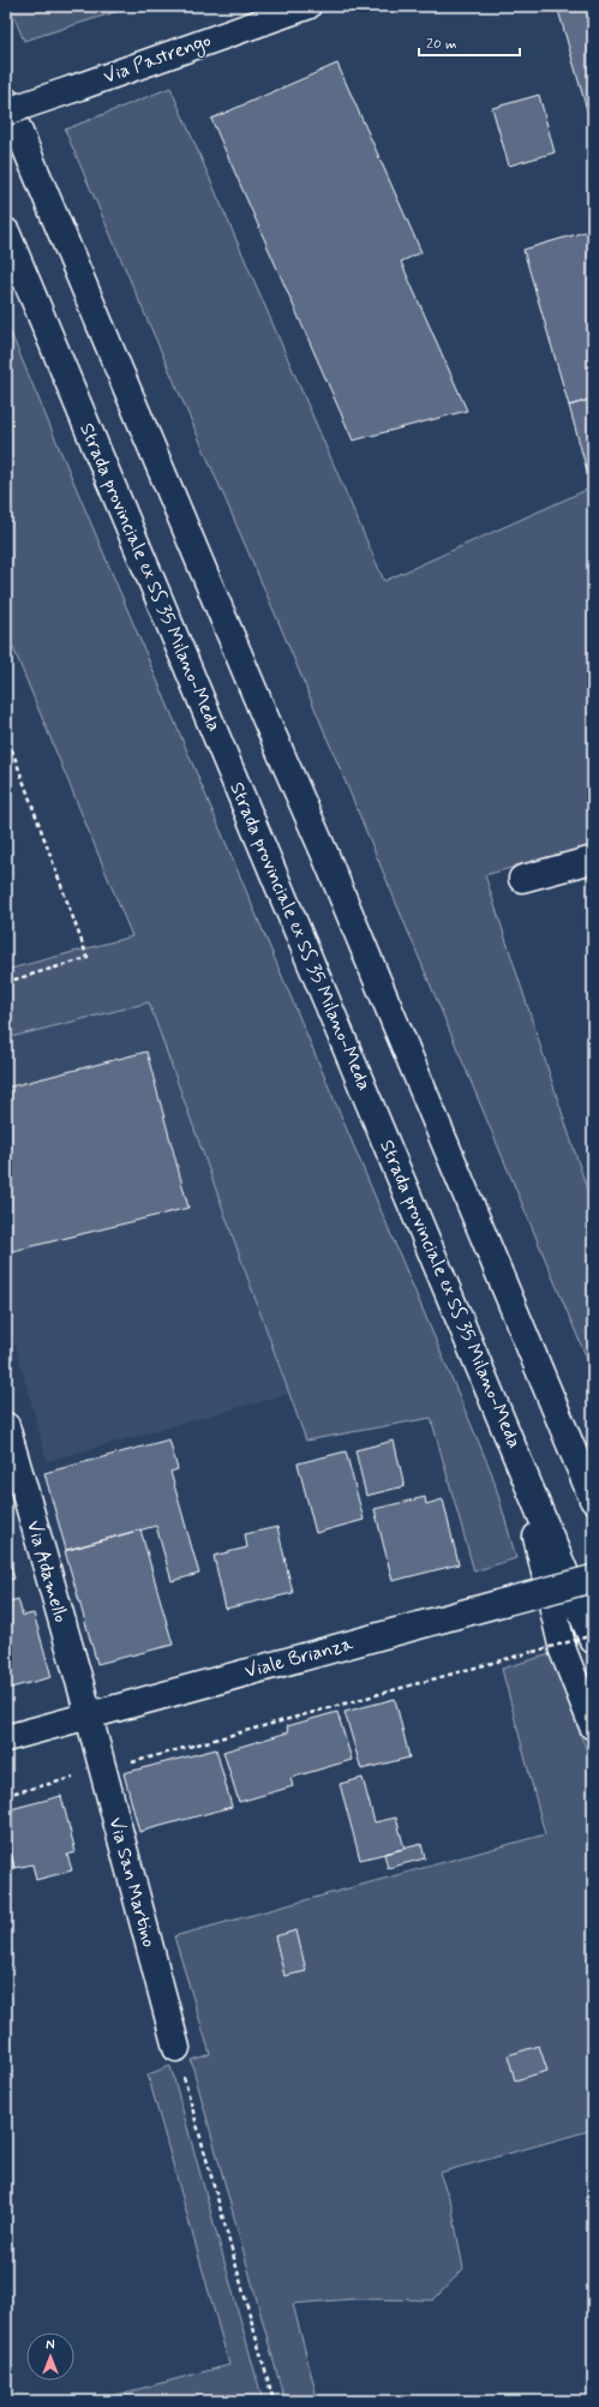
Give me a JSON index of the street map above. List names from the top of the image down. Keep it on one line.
{"streets":{"main road":["Via Pastrengo","Strada provinciale ex SS 35 Milano-Meda","Via Adamello","Viale Brianza","Via San Martino"]},"crossings":[["Via Adamello","Viale Brianza"],["Via Adamello","Via San Martino"],["Viale Brianza","Via San Martino"]],"scale_bar":"20 m","north":"top"}
